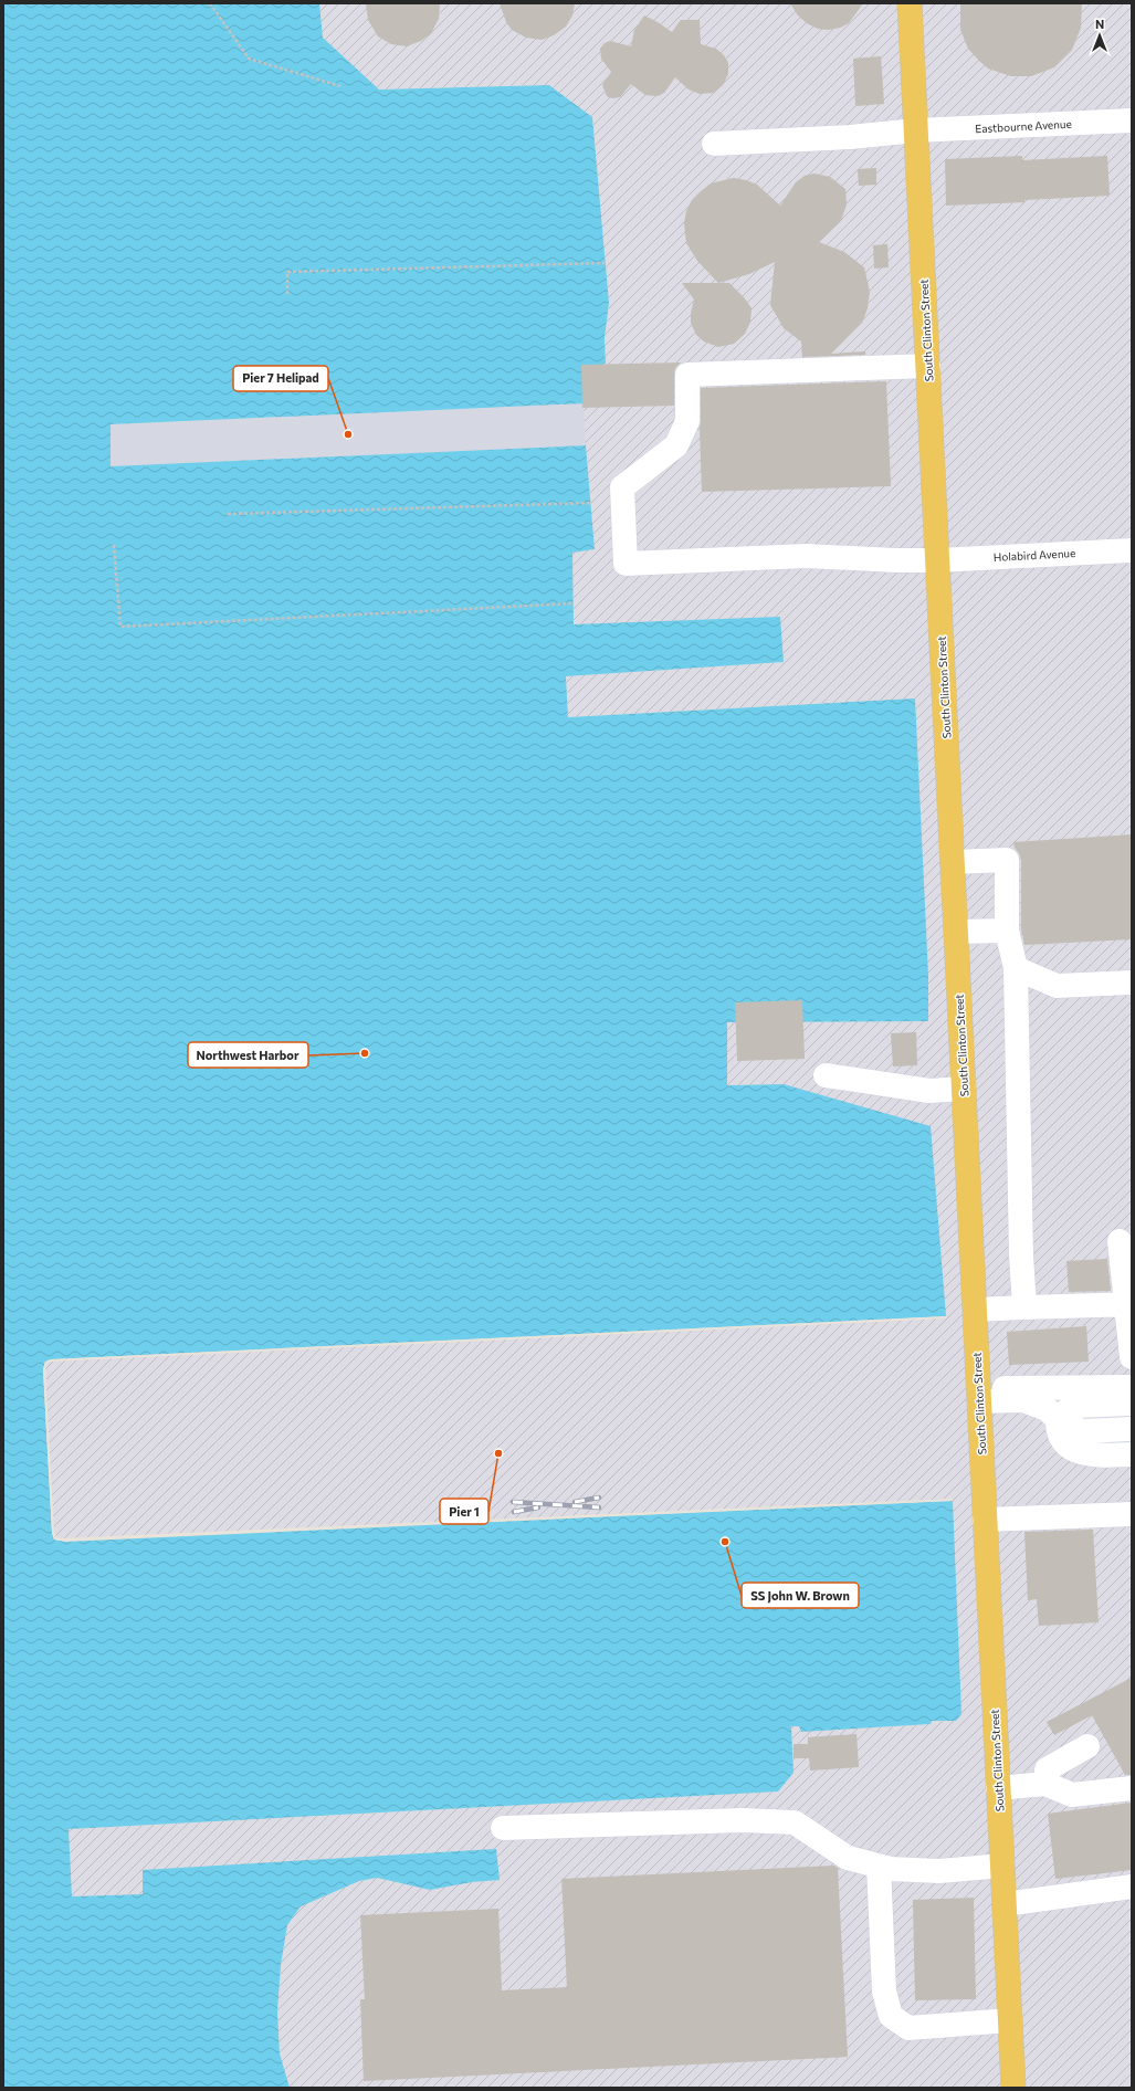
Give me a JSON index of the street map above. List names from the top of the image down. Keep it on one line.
{"streets":{"main road":["South Clinton Street"],"street":["Eastbourne Avenue","Holabird Avenue"]},"crossings":[["Eastbourne Avenue","South Clinton Street"],["South Clinton Street","Holabird Avenue"]],"places":["Pier 7 Helipad","Northwest Harbor","Pier 1","SS John W. Brown"],"north":"top"}
